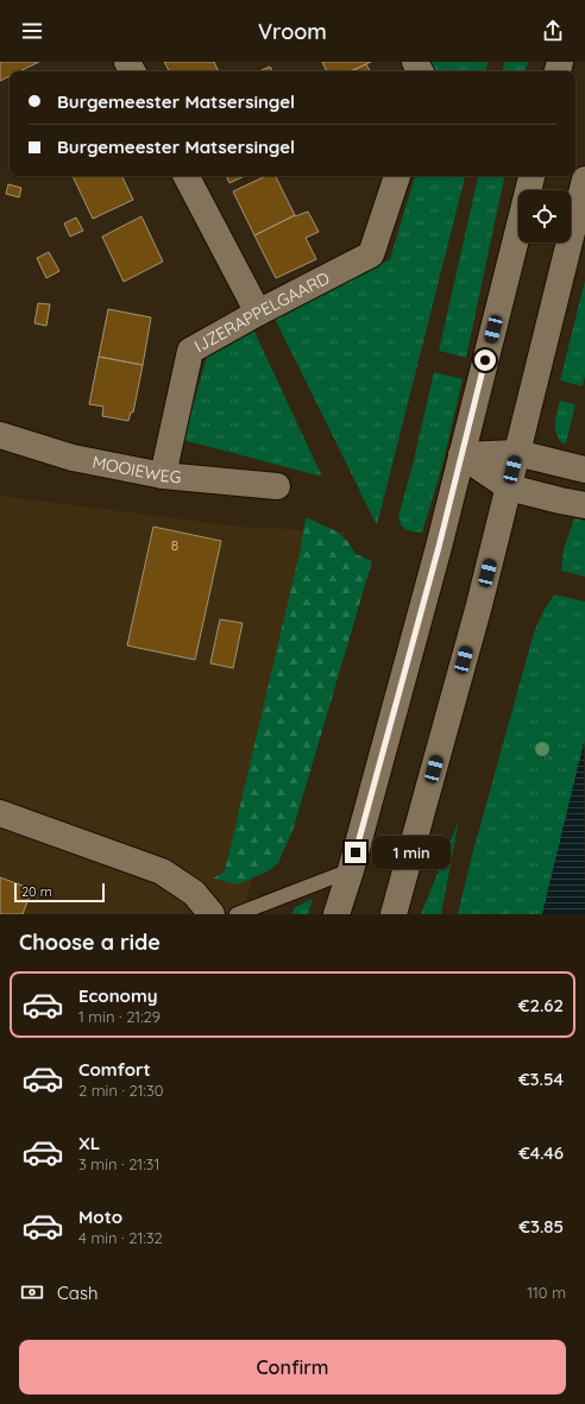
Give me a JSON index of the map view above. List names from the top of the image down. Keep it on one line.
{"streets":{"main road":["IJZERAPPELGAARD","MOOIEWEG"]},"crossings":[["IJZERAPPELGAARD","MOOIEWEG"]],"house_numbers":["8"],"scale_bar":"20 m","page":{"header":"Vroom","banner":["Burgemeester Matsersingel","Burgemeester Matsersingel"],"bubble":"1 min","scale":"20 m","heading":"Choose a ride","list":[{"name":"Economy","note":"1 min · 21:29","value":"€2.62"},{"name":"Comfort","note":"2 min · 21:30","value":"€3.54"},{"name":"XL","note":"3 min · 21:31","value":"€4.46"},{"name":"Moto","note":"4 min · 21:32","value":"€3.85"}],"pay":["Cash","110 m"],"buttons":"Confirm"}}
